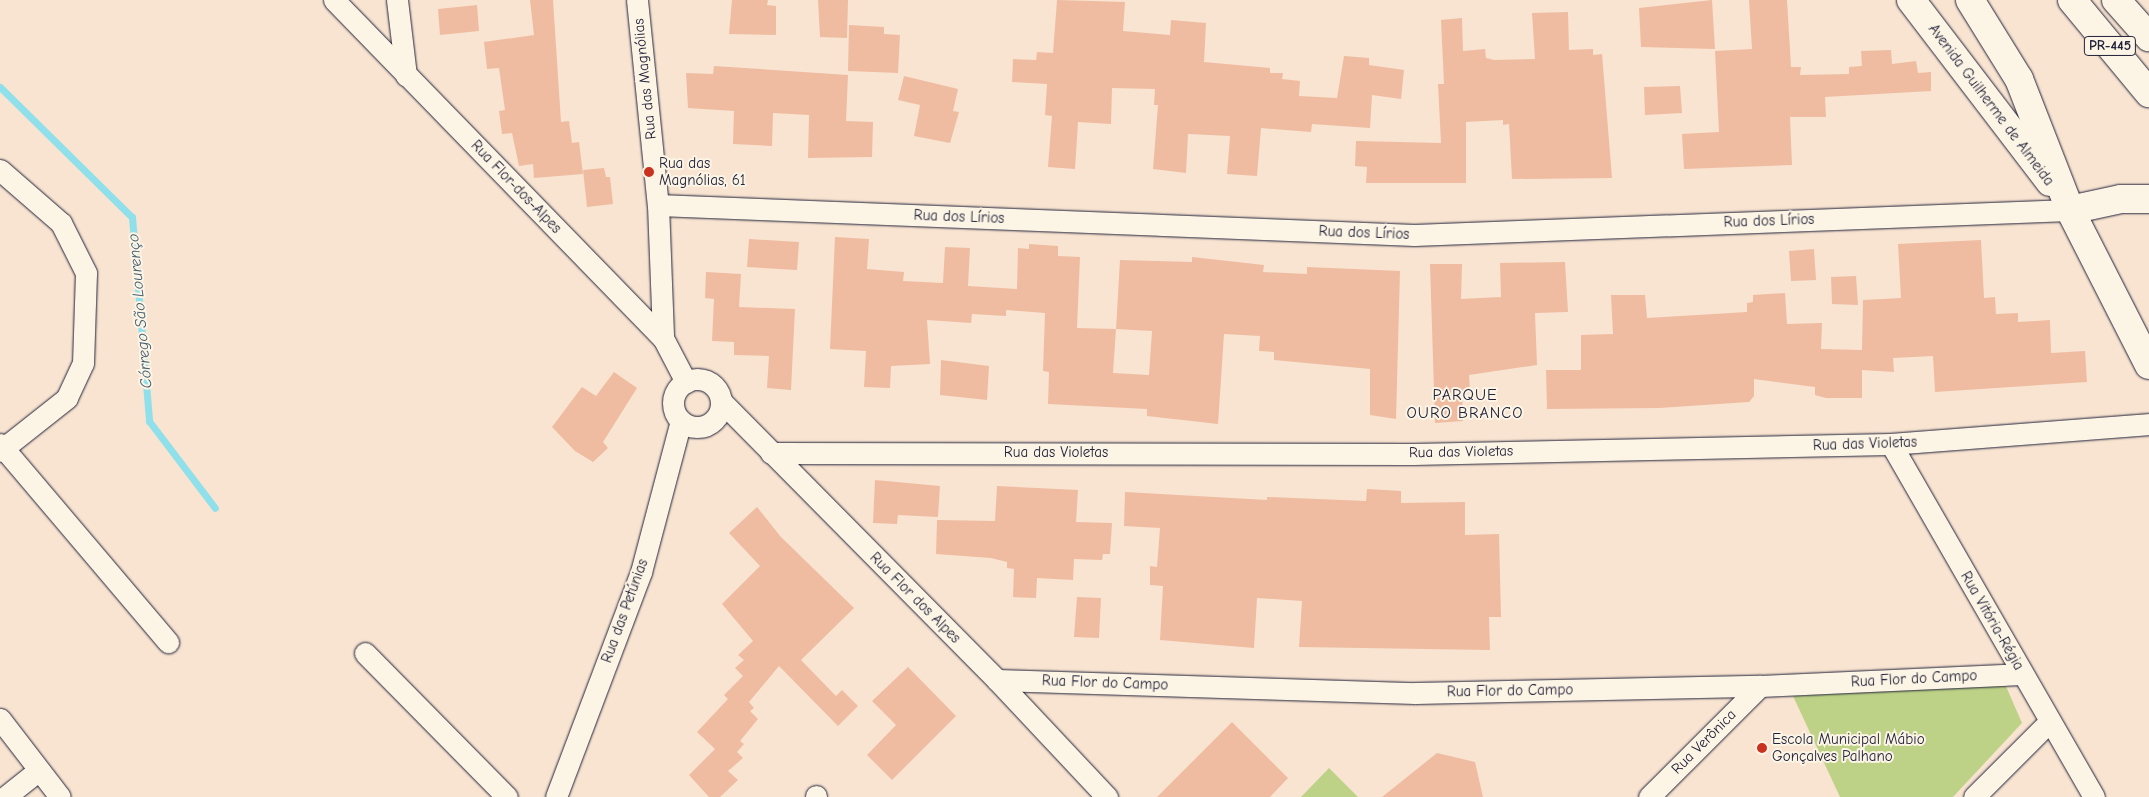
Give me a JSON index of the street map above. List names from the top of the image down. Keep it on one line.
{"streets":{"main road":["PR-445","Avenida Guilherme de Almeida"],"street":["Rua das Magnólias","Rua Flor-dos-Alpes","Rua dos Lírios","Rua das Violetas","Rua Flor dos Alpes","Rua das Petúnias","Rua Vitória-Régia","Rua Flor do Campo","Rua Verônica"]},"crossings":[["Rua das Magnólias","Rua Flor-dos-Alpes"],["Rua das Magnólias","Rua dos Lírios"],["Avenida Guilherme de Almeida","Rua dos Lírios"],["Rua Flor-dos-Alpes","Rua Flor dos Alpes"],["Rua Flor-dos-Alpes","Rua das Petúnias"],["Rua das Violetas","Rua Flor dos Alpes"],["Rua das Violetas","Rua Vitória-Régia"],["Rua Flor dos Alpes","Rua das Petúnias"],["Rua Flor dos Alpes","Rua Flor do Campo"],["Rua Vitória-Régia","Rua Flor do Campo"],["Rua Flor do Campo","Rua Verônica"]],"districts":["PARQUE OURO BRANCO"],"water":["Córrego São Lourenço"],"places":["Rua das Magnólias, 61","Escola Municipal Mábio Gonçalves Palhano"]}
